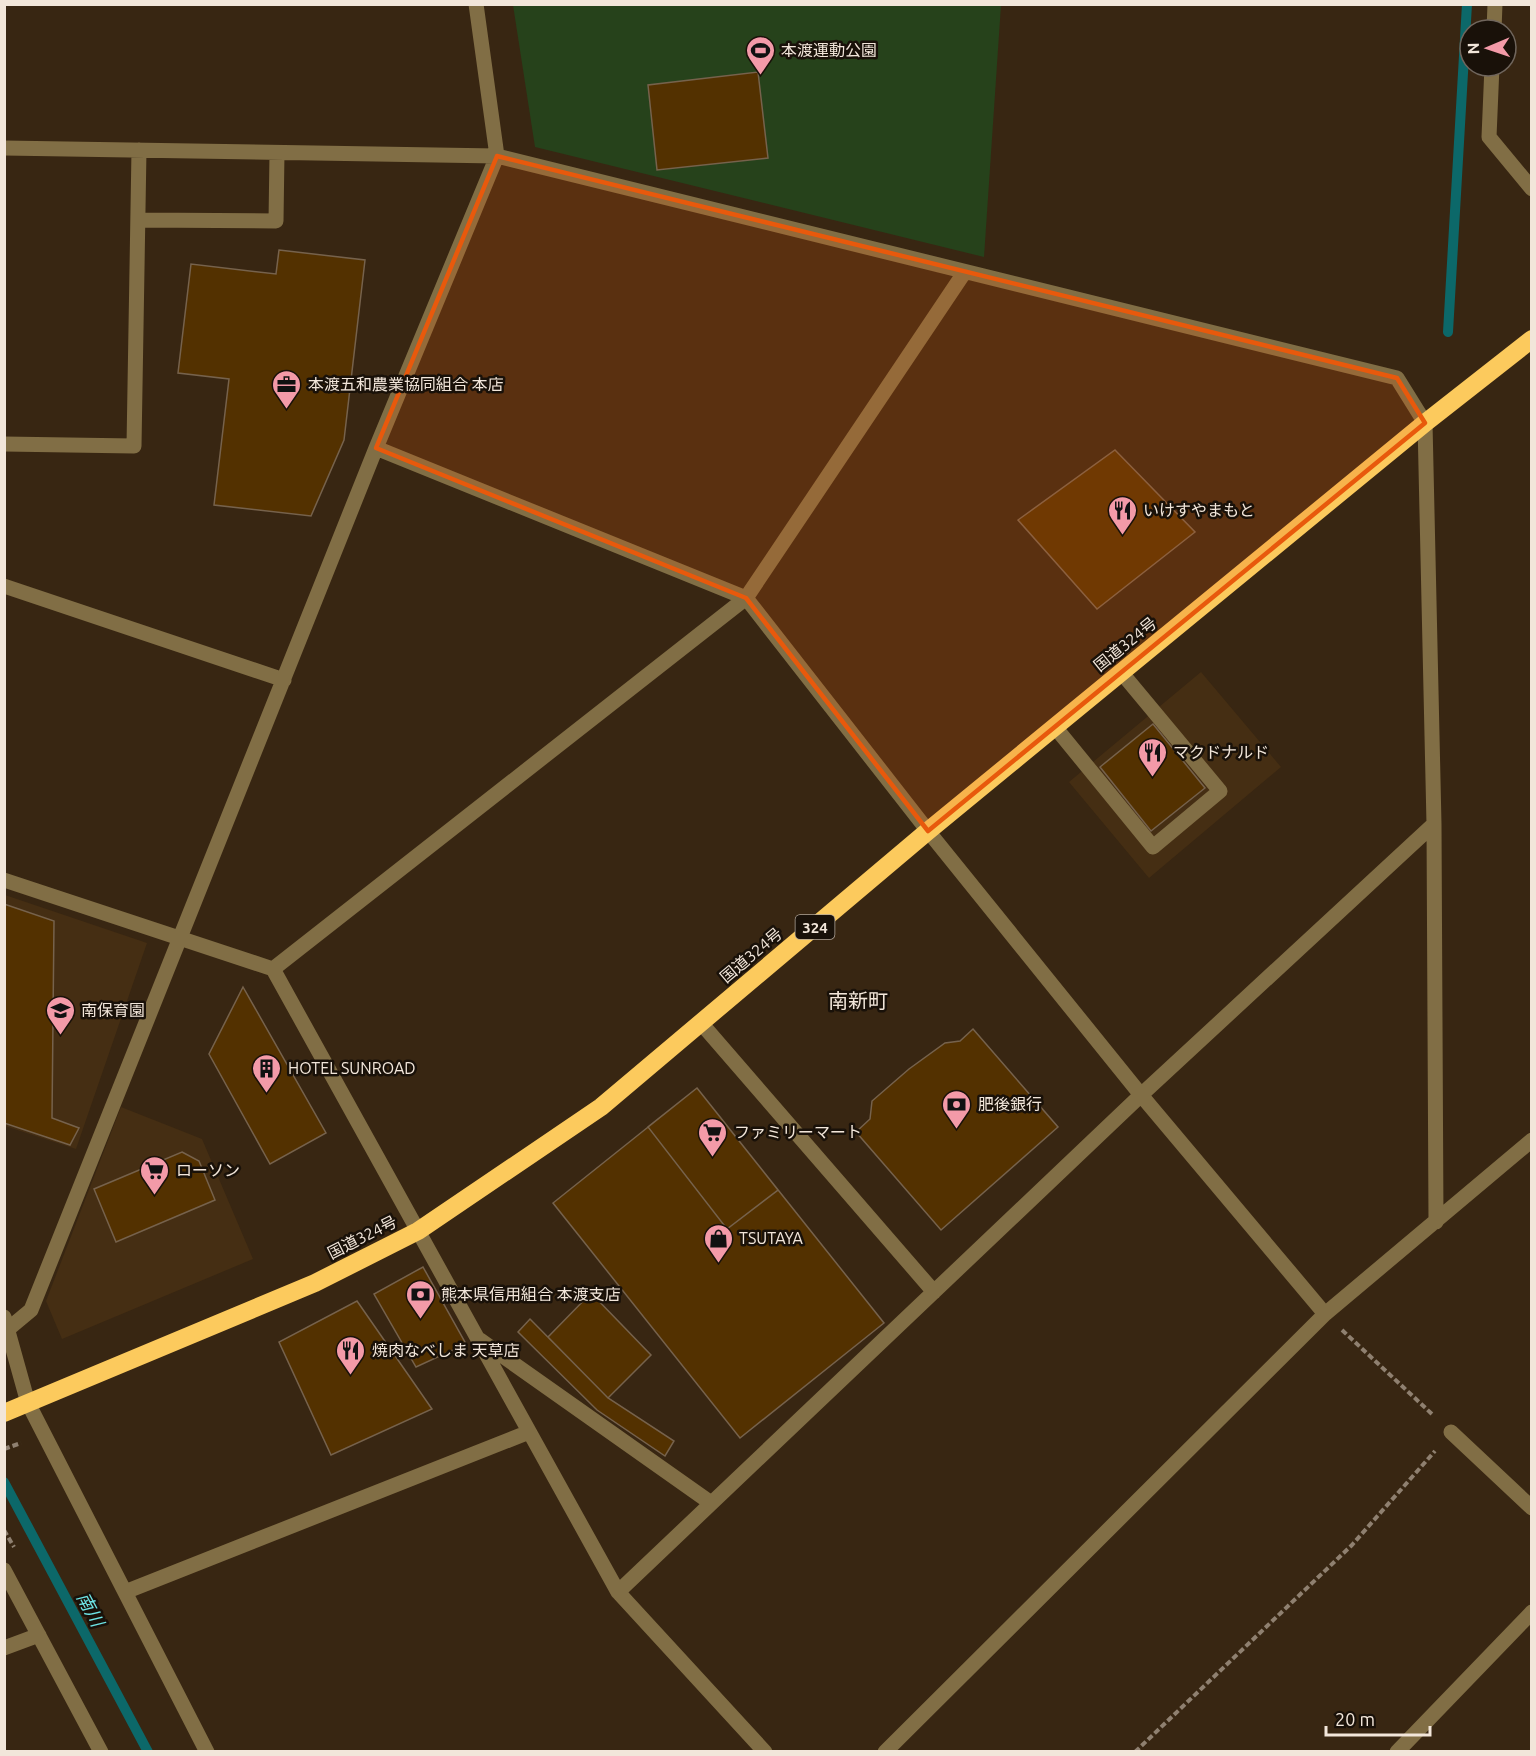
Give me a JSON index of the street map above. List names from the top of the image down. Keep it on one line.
{"streets":{"highway":["国道324号","324"]},"districts":["南新町"],"water":["南川"],"places":{"sports":["本渡運動公園"],"office":["本渡五和農業協同組合 本店"],"restaurant":["いけすやまもと","マクドナルド","焼肉なべしま 天草店"],"school or university":["南保育園"],"building":["HOTEL SUNROAD"],"bank":["肥後銀行","熊本県信用組合 本渡支店"],"supermarket":["ファミリーマート","ローソン"],"shop":["TSUTAYA"]},"scale_bar":"20 m","north":"left"}
